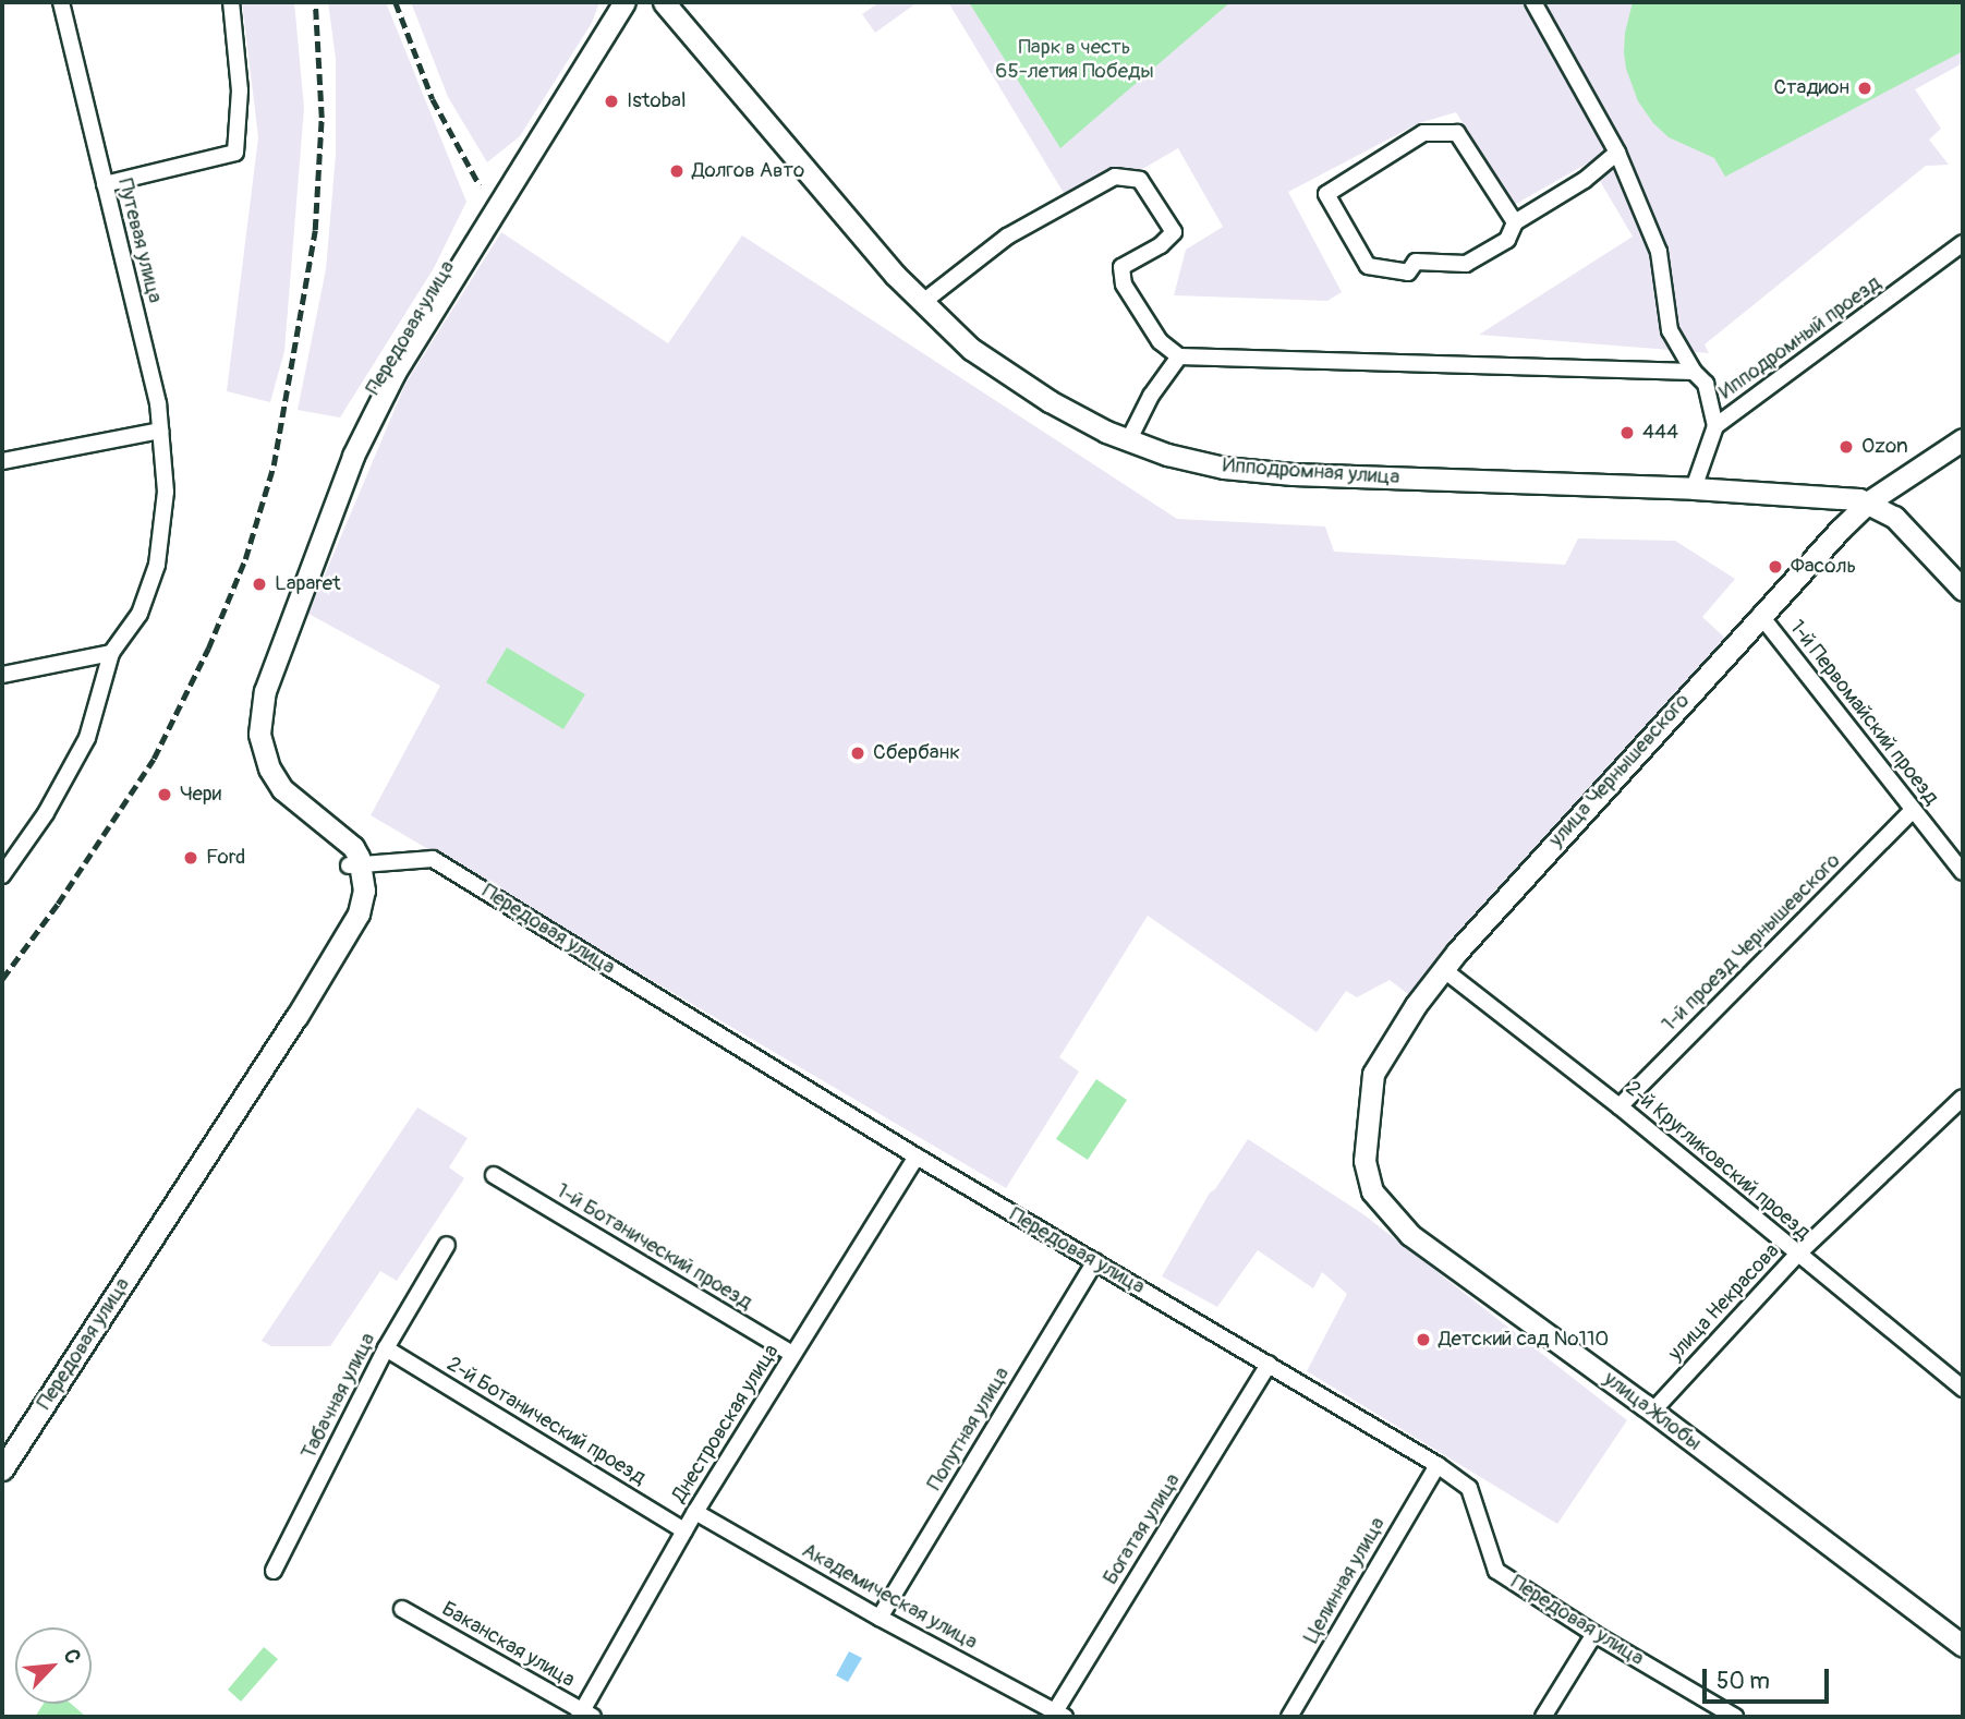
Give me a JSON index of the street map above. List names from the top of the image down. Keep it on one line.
{"streets":{"street":["Путевая улица","Передовая улица","Ипподромный проезд","Ипподромная улица","1-й Первомайский проезд","улица Чернышевского","1-й проезд Чернышевского","2-й Кругликовский проезд","1-й Ботанический проезд","улица Некрасова","Табачная улица","улица Жлобы","2-й Ботанический проезд","Днестровская улица","Попутная улица","Богатая улица","Целинная улица","Академическая улица","Баканская улица"]},"crossings":[["Передовая улица","Днестровская улица"],["Передовая улица","Попутная улица"],["Передовая улица","Богатая улица"],["Передовая улица","Целинная улица"],["Ипподромный проезд","Ипподромная улица"],["Ипподромная улица","улица Чернышевского"],["1-й Первомайский проезд","улица Чернышевского"],["1-й Первомайский проезд","1-й проезд Чернышевского"],["улица Чернышевского","2-й Кругликовский проезд"],["улица Чернышевского","улица Жлобы"],["1-й проезд Чернышевского","2-й Кругликовский проезд"],["2-й Кругликовский проезд","улица Некрасова"],["1-й Ботанический проезд","Днестровская улица"],["улица Некрасова","улица Жлобы"],["Табачная улица","2-й Ботанический проезд"],["2-й Ботанический проезд","Днестровская улица"],["Днестровская улица","Академическая улица"],["Днестровская улица","Баканская улица"],["Попутная улица","Академическая улица"],["Богатая улица","Академическая улица"]],"parks":["Парк в честь 65-летия Победы"],"places":["Стадион","Istobal","Долгов Авто","444","Ozon","Фасоль","Laparet","Сбербанк","Чери","Ford","Детский сад №110"],"scale_bar":"50 m","north":"top right"}
